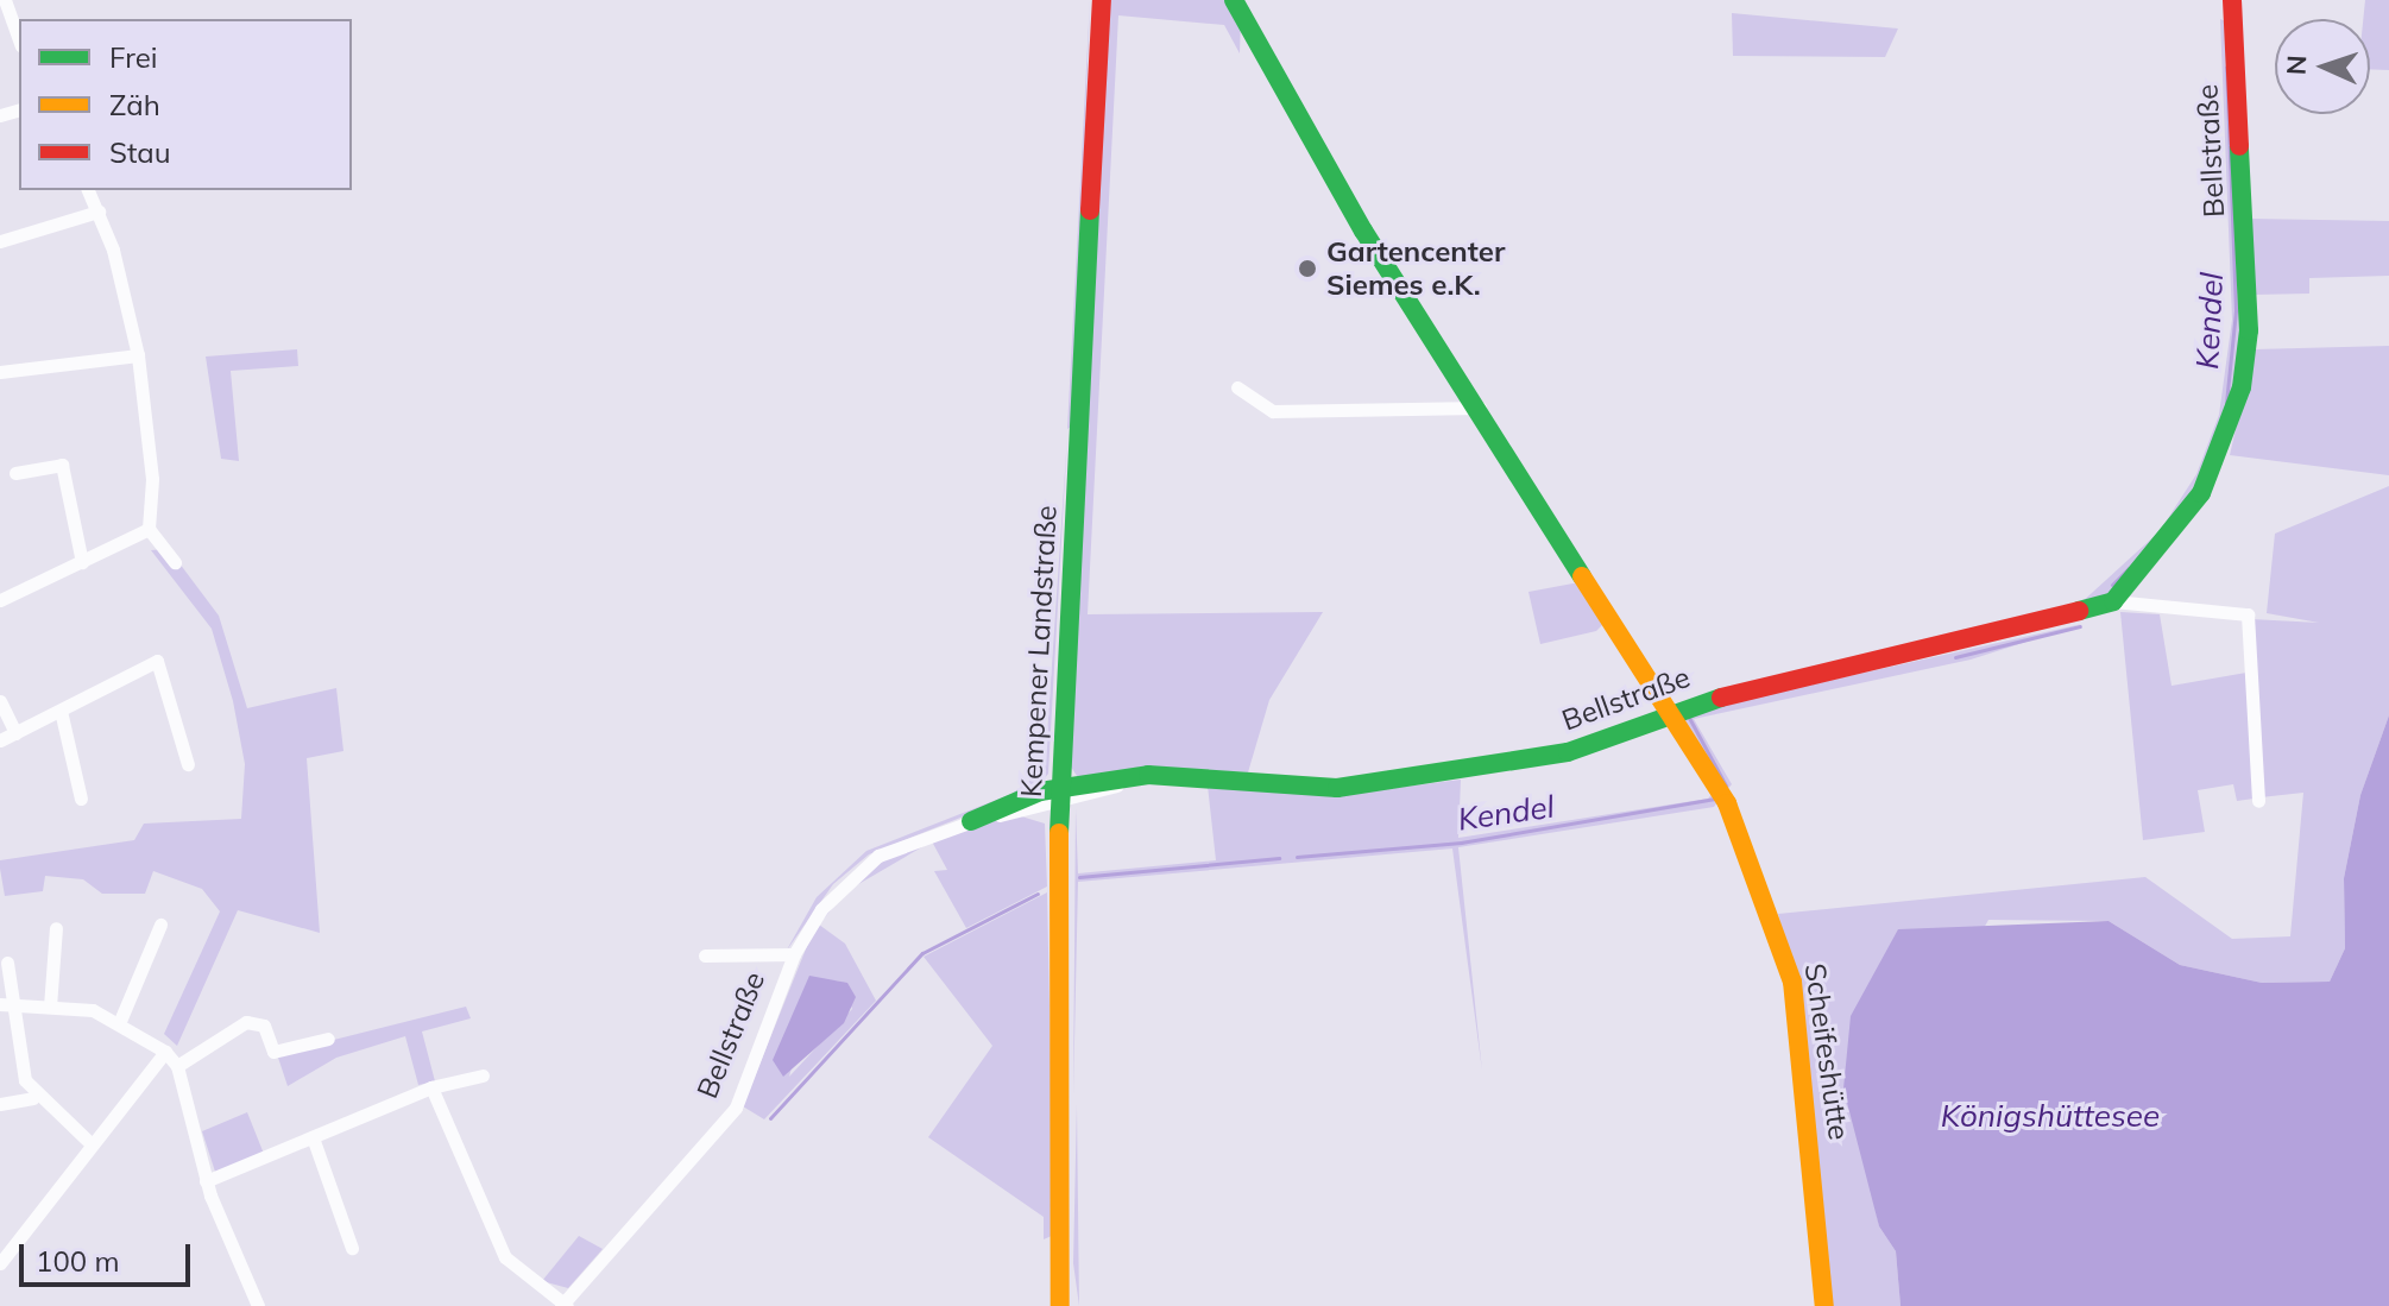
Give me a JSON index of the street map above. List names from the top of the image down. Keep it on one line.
{"streets":{"street":["Bellstraße","Kempener Landstraße","Scheifeshütte"]},"crossings":[["Bellstraße","Kempener Landstraße"],["Bellstraße","Scheifeshütte"]],"water":["Kendel","Königshüttesee"],"places":["Gartencenter Siemes e.K."],"legend":["Frei","Zäh","Stau"],"scale_bar":"100 m","north":"left"}
